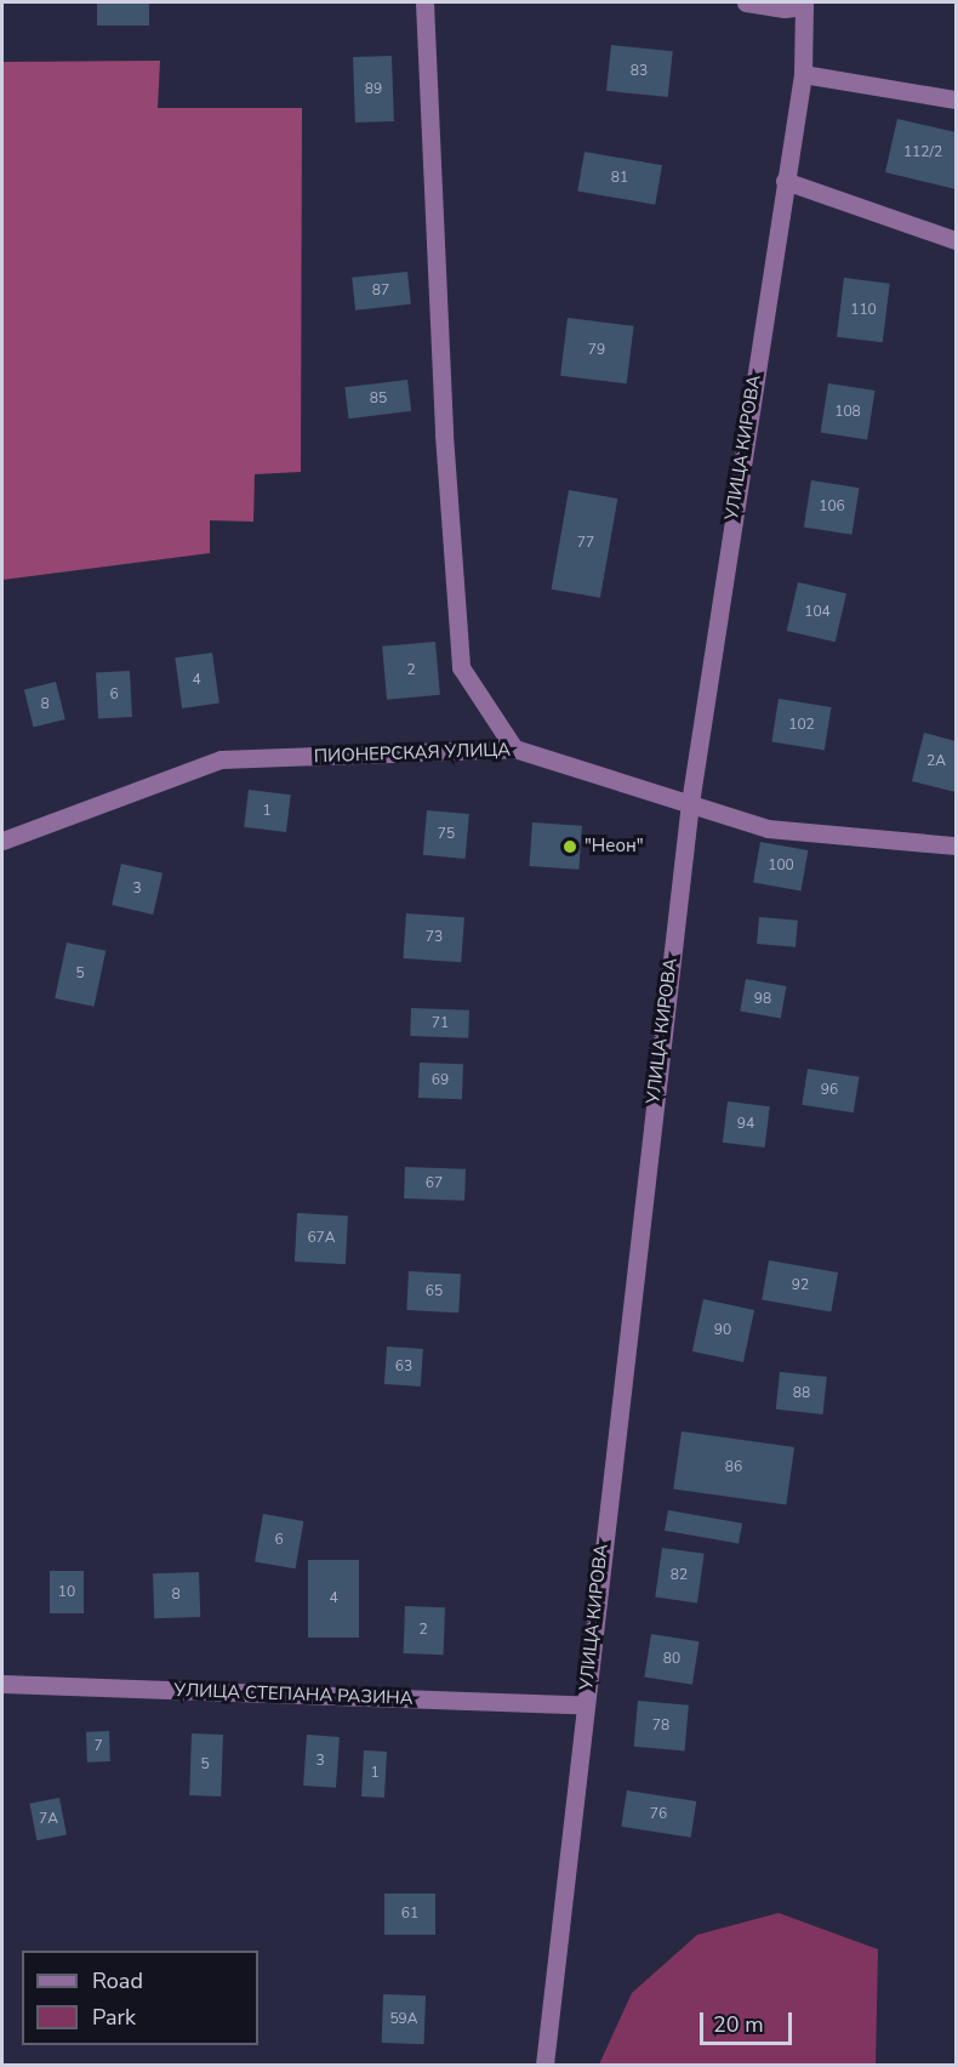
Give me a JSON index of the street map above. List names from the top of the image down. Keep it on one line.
{"streets":{"street":["УЛИЦА КИРОВА","ПИОНЕРСКАЯ УЛИЦА","УЛИЦА СТЕПАНА РАЗИНА"]},"crossings":[["УЛИЦА КИРОВА","ПИОНЕРСКАЯ УЛИЦА"],["УЛИЦА КИРОВА","УЛИЦА СТЕПАНА РАЗИНА"]],"places":["\"Неон\""],"house_numbers":["83","89","112/2","81","87","110","79","85","108","106","77","104","2","4","6","8","102","2А","1","75","100","3","73","5","98","71","69","96","94","67","67А","92","65","90","63","88","86","6","82","10","8","4","2","80","78","7","3","5","1","76","7А","61","59А"],"legend":["Road","Park"],"scale_bar":"20 m"}
